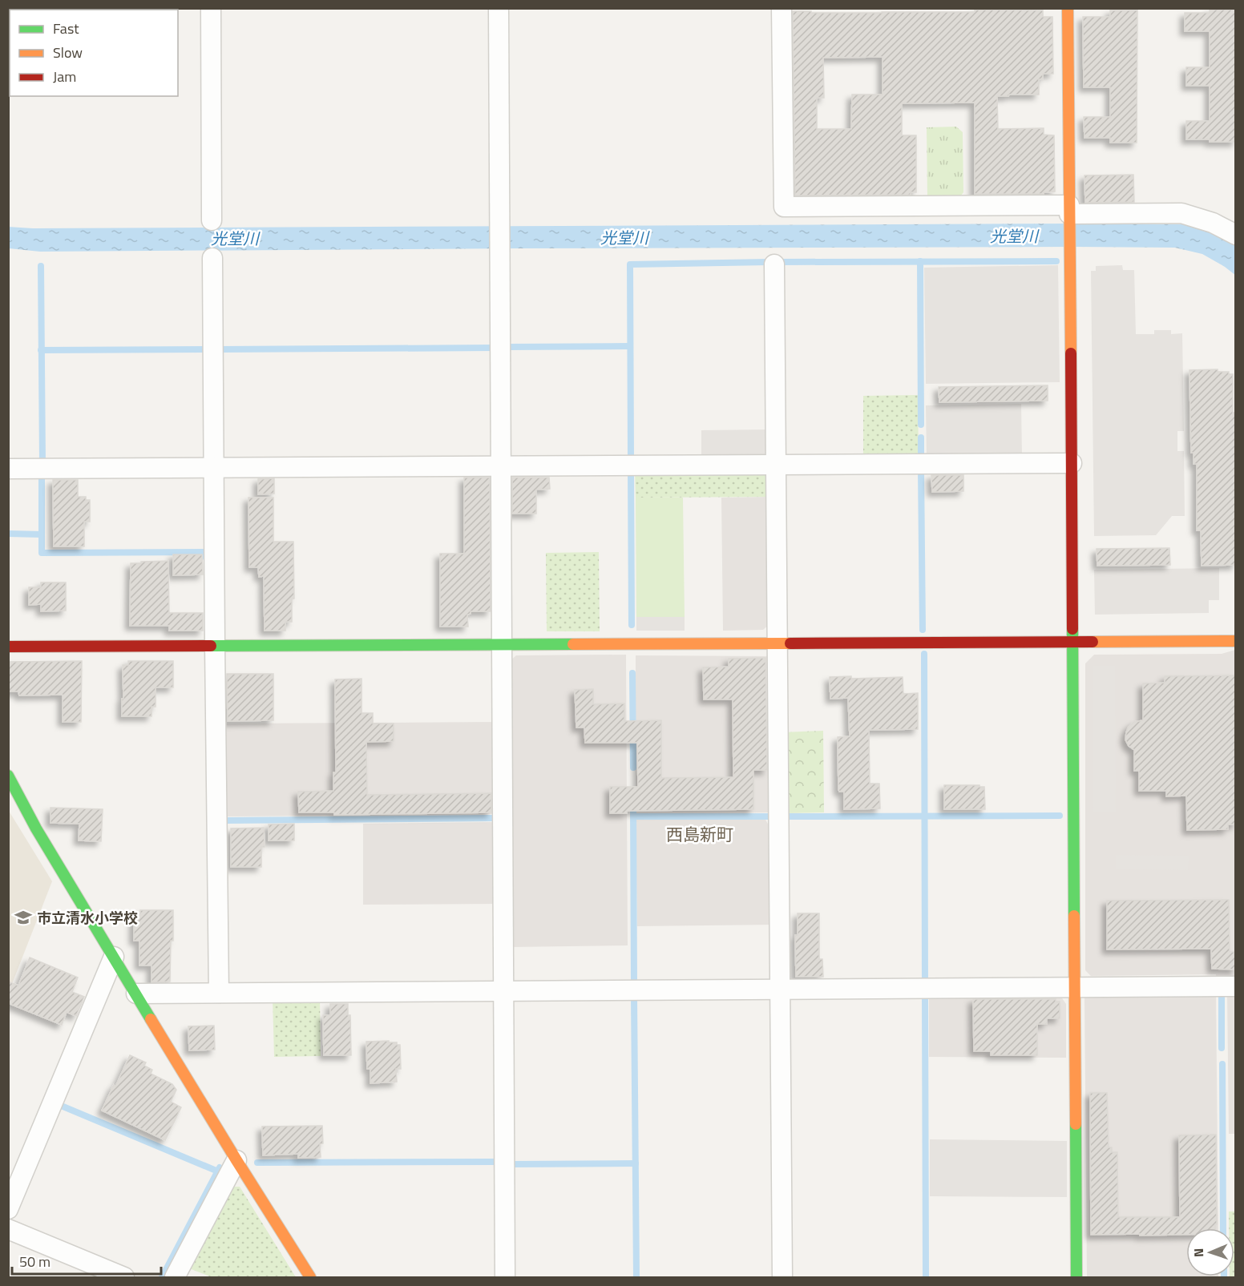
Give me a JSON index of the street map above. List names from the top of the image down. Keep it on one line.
{"districts":["西島新町"],"water":["光堂川"],"places":{"school or university":["市立清水小学校"]},"legend":["Fast","Slow","Jam"],"scale_bar":"50 m","north":"left"}
